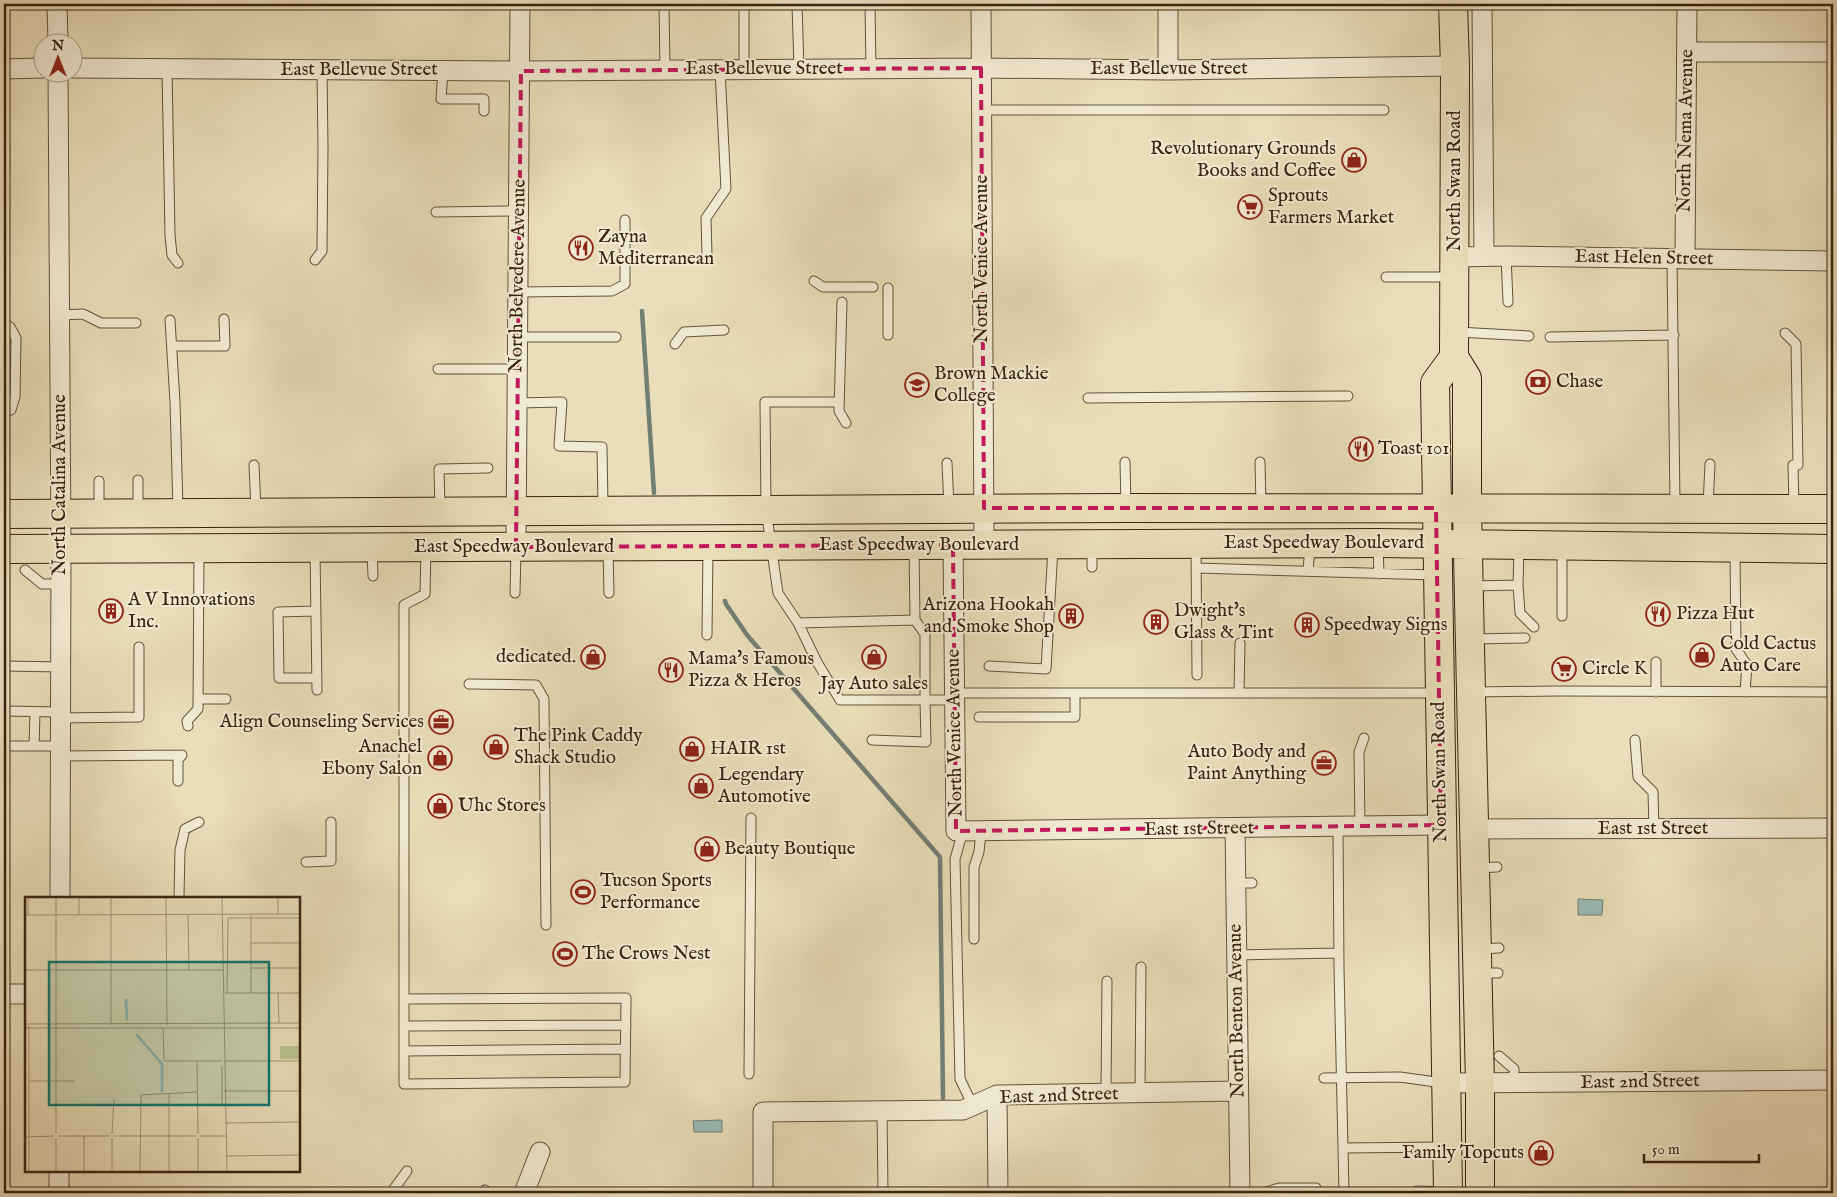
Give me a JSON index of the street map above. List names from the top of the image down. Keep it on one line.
{"streets":{"main road":["North Swan Road","East Speedway Boulevard"],"street":["East Bellevue Street","North Nema Avenue","East Helen Street","North Venice Avenue","North Belvedere Avenue","North Catalina Avenue","East 1st Street","North Benton Avenue","East 2nd Street"]},"crossings":[["East Bellevue Street","North Swan Road"],["East Bellevue Street","North Venice Avenue"],["East Bellevue Street","North Belvedere Avenue"],["North Nema Avenue","East Helen Street"],["North Swan Road","East Helen Street"],["North Swan Road","East Speedway Boulevard"],["North Swan Road","East 1st Street"],["North Swan Road","East 2nd Street"],["North Venice Avenue","East Speedway Boulevard"],["North Venice Avenue","East 1st Street"],["North Belvedere Avenue","East Speedway Boulevard"],["North Catalina Avenue","East Speedway Boulevard"],["East 1st Street","North Benton Avenue"],["North Benton Avenue","East 2nd Street"]],"places":{"shop":["Revolutionary Grounds Books and Coffee","Cold Cactus Auto Care","dedicated.","Jay Auto sales","The Pink Caddy Shack Studio","HAIR 1st","Anachel Ebony Salon","Legendary Automotive","Uhc Stores","Beauty Boutique","Family Topcuts"],"supermarket":["Sprouts Farmers Market","Circle K"],"restaurant":["Zayna Mediterranean","Toast 101","Pizza Hut","Mama's Famous Pizza & Heros"],"bank":["Chase"],"school or university":["Brown Mackie College"],"building":["A V Innovations Inc.","Arizona Hookah and Smoke Shop","Dwight's Glass & Tint","Speedway Signs"],"office":["Align Counseling Services","Auto Body and Paint Anything"],"sports":["Tucson Sports Performance","The Crows Nest"]},"scale_bar":"50 m","north":"top"}
